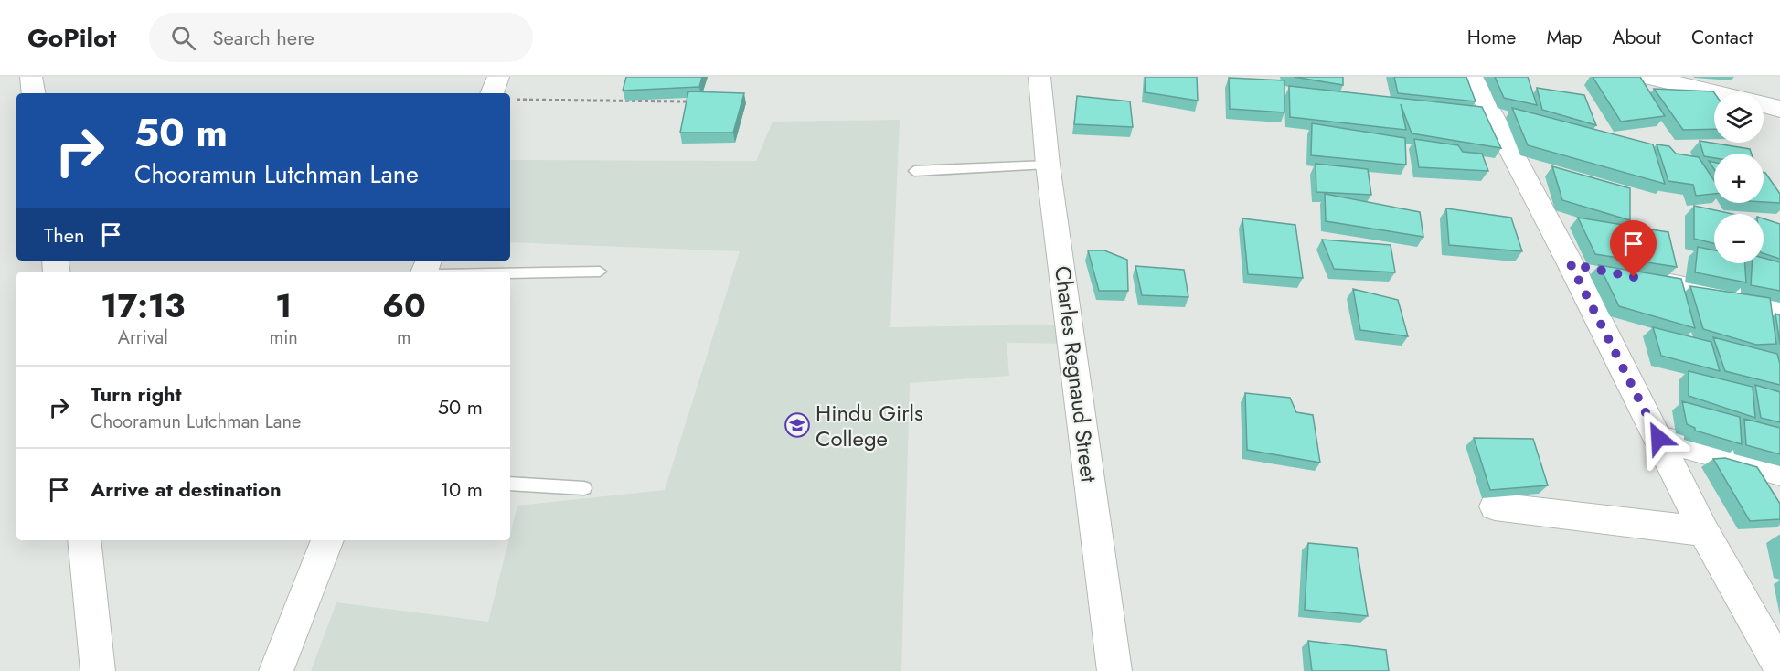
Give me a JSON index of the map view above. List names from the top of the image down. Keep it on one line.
{"streets":{"street":["Charles Regnaud Street"]},"places":{"school or university":["Hindu Girls College"]},"page":{"header":"GoPilot","search":"Search here","nav":["Home","Map","About","Contact"],"map_buttons":["+","−"],"turn":["50 m","Chooramun Lutchman Lane"],"then":"Then","eta":["17:13","Arrival","1","min","60","m"],"list":[{"name":"Turn right","note":"Chooramun Lutchman Lane","value":"50 m"},{"name":"Arrive at destination","value":"10 m"}]}}
